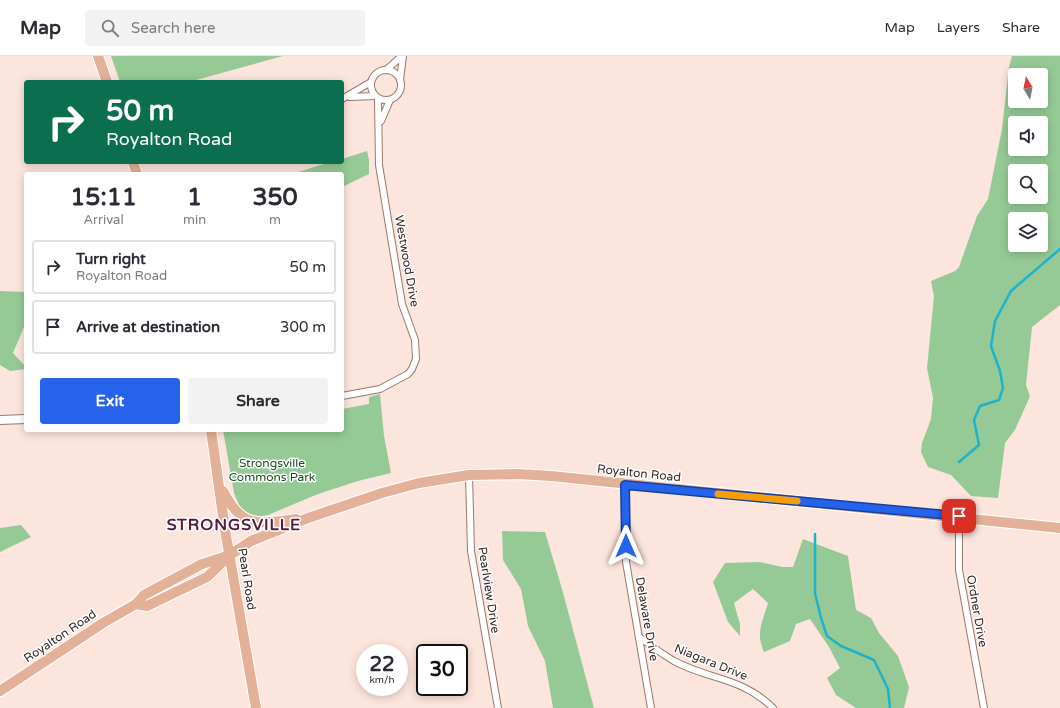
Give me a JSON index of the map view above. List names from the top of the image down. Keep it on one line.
{"streets":{"main road":["Royalton Road","Pearl Road"],"street":["Westwood Drive","Pearlview Drive","Ordner Drive","Delaware Drive","Niagara Drive"]},"crossings":[["Royalton Road","Pearl Road"],["Royalton Road","Pearlview Drive"],["Royalton Road","Ordner Drive"],["Royalton Road","Delaware Drive"],["Delaware Drive","Niagara Drive"]],"districts":["STRONGSVILLE"],"parks":["Strongsville Commons Park"],"north":"top","page":{"header":"Map","search":"Search here","nav":["Map","Layers","Share"],"turn":["50 m","Royalton Road"],"eta":["15:11","Arrival","1","min","350","m"],"list":[{"name":"Turn right","note":"Royalton Road","value":"50 m"},{"name":"Arrive at destination","value":"300 m"}],"buttons":["Exit","Share"],"speed":"22 km/h","limit":"30"}}
